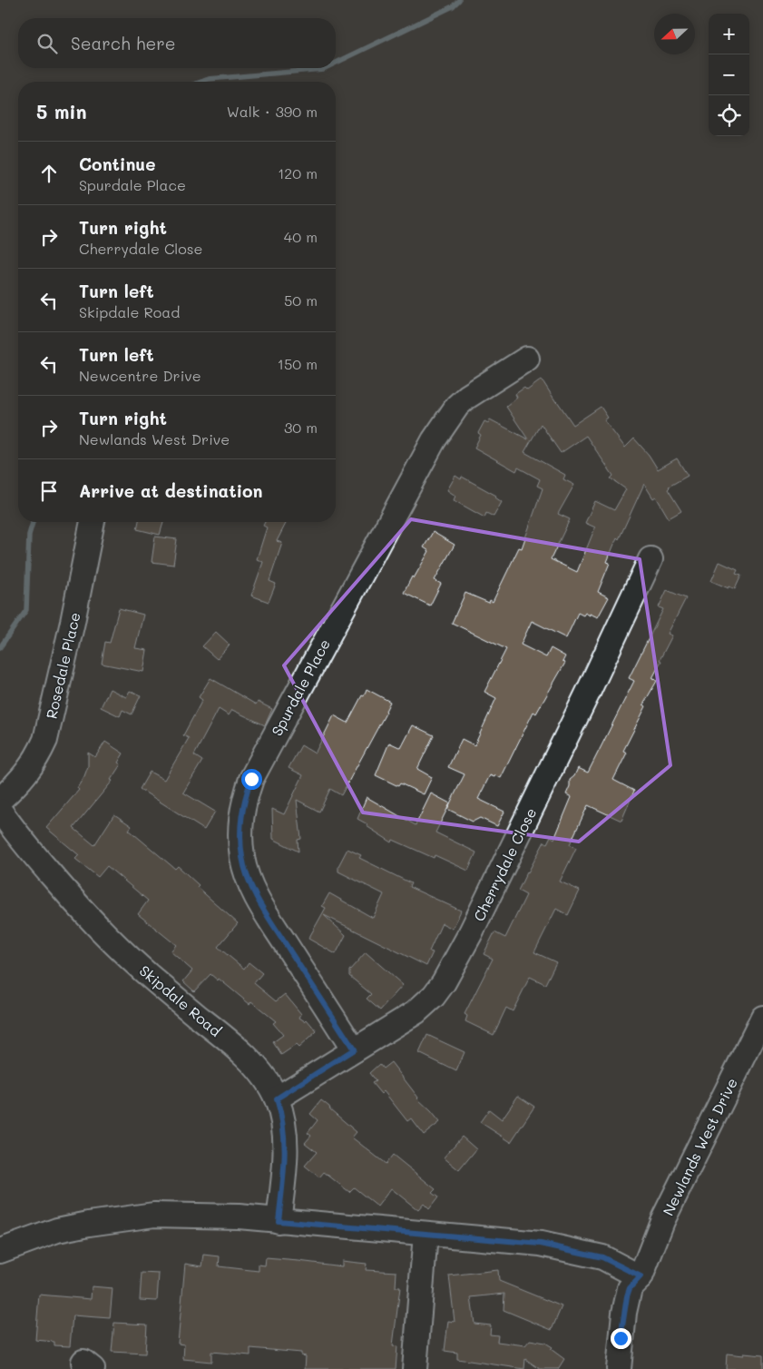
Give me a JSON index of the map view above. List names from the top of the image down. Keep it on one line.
{"streets":{"street":["Rosedale Place","Spurdale Place","Cherrydale Close","Skipdale Road","Newlands West Drive"]},"crossings":[["Spurdale Place","Cherrydale Close"],["Cherrydale Close","Skipdale Road"]],"north":"left","page":{"map_buttons":["+","−"],"search":"Search here","heading":["5 min","Walk · 390 m"],"list":[["Continue","Spurdale Place","120 m"],["Turn right","Cherrydale Close","40 m"],["Turn left","Skipdale Road","50 m"],["Turn left","Newcentre Drive","150 m"],["Turn right","Newlands West Drive","30 m"],"Arrive at destination"]}}
